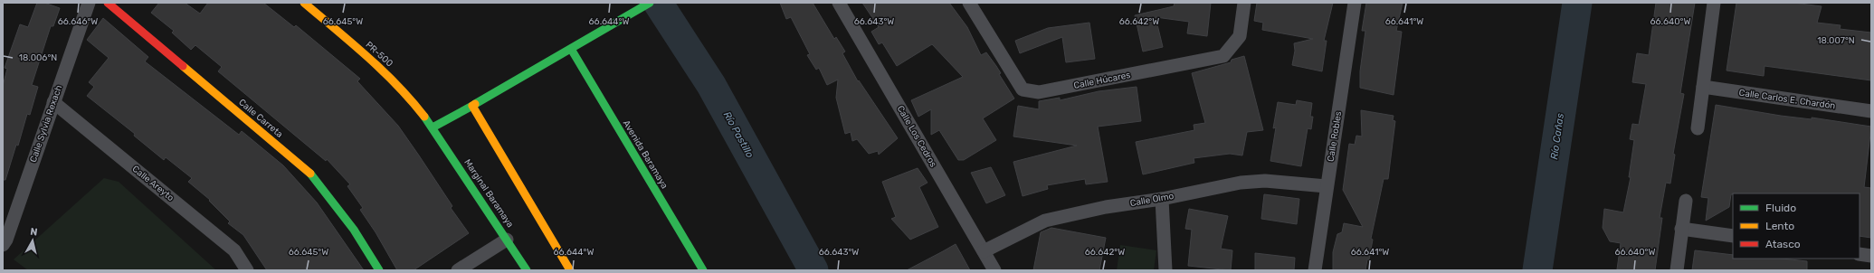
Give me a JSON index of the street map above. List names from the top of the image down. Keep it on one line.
{"streets":{"main road":["PR-500","Calle Carreta","Avenida Baramaya","Marginal Baramaya"],"street":["Calle Húcares","Calle Carlos E. Chardón","Calle Sylvia Rexach","Calle Los Cedros","Calle Robles","Calle Areyto","Calle Olmo"]},"crossings":[["PR-500","Marginal Baramaya"],["Calle Sylvia Rexach","Calle Areyto"],["Calle Los Cedros","Calle Olmo"],["Calle Robles","Calle Olmo"]],"water":["Río Pastillo","Río Cañas"],"legend":["Fluido","Lento","Atasco"],"north":"top","coordinates":["66.646°W","66.645°W","66.644°W","66.643°W","66.642°W","66.641°W","66.640°W","18.007°N","18.006°N"]}
